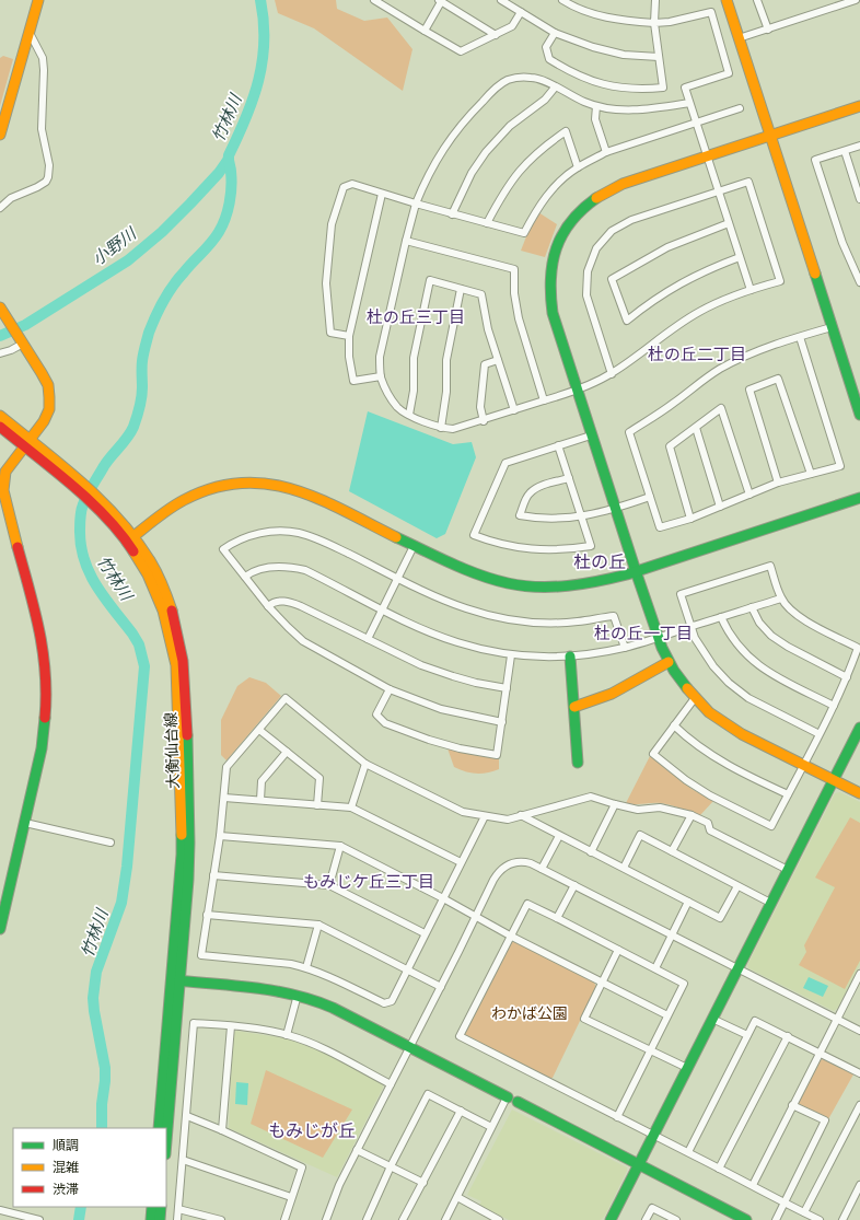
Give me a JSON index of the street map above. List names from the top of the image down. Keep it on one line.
{"streets":{"street":["大衡仙台線"]},"districts":["杜の丘三丁目","杜の丘二丁目","杜の丘","杜の丘一丁目","もみじケ丘三丁目","もみじが丘"],"water":["竹林川","小野川"],"parks":["わかば公園"],"legend":["順調","混雑","渋滞"]}
